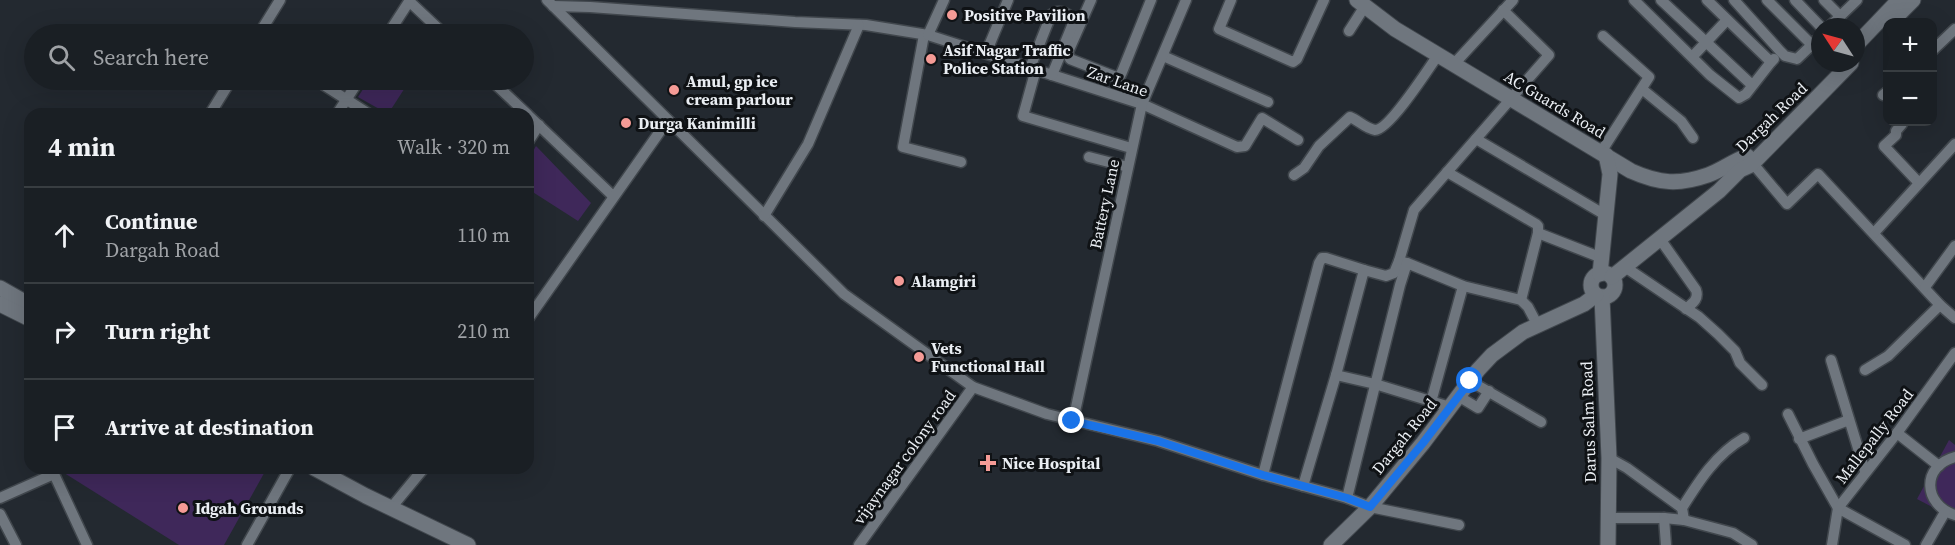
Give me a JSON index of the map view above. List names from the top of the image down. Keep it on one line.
{"streets":{"main road":["AC Guards Road","Dargah Road","Darus Salm Road"],"street":["Zar Lane","Battery Lane","Mallepally Road","vijaynagar colony road"]},"crossings":[["Zar Lane","Battery Lane"],["AC Guards Road","Dargah Road"],["Dargah Road","Darus Salm Road"]],"places":{"other":["Positive Pavilion","Asif Nagar Traffic Police Station","Amul, gp ice cream parlour","Durga Kanimilli","Alamgiri","Vets Functional Hall","Idgah Grounds"],"health":["Nice Hospital"]},"north":"top left","page":{"map_buttons":["+","−"],"search":"Search here","heading":["4 min","Walk · 320 m"],"list":[["Continue","Dargah Road","110 m"],["Turn right","210 m"],"Arrive at destination"]}}
